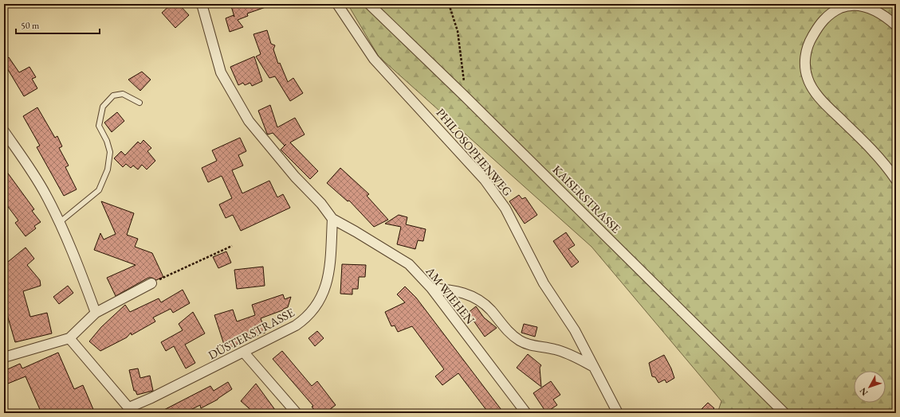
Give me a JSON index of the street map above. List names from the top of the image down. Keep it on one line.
{"streets":{"street":["PHILOSOPHENWEG","KAISERSTRASSE","AM WIEHEN","DÜSTERSTRASSE"]},"crossings":[["AM WIEHEN","DÜSTERSTRASSE"]],"scale_bar":"50 m","north":"bottom left"}
